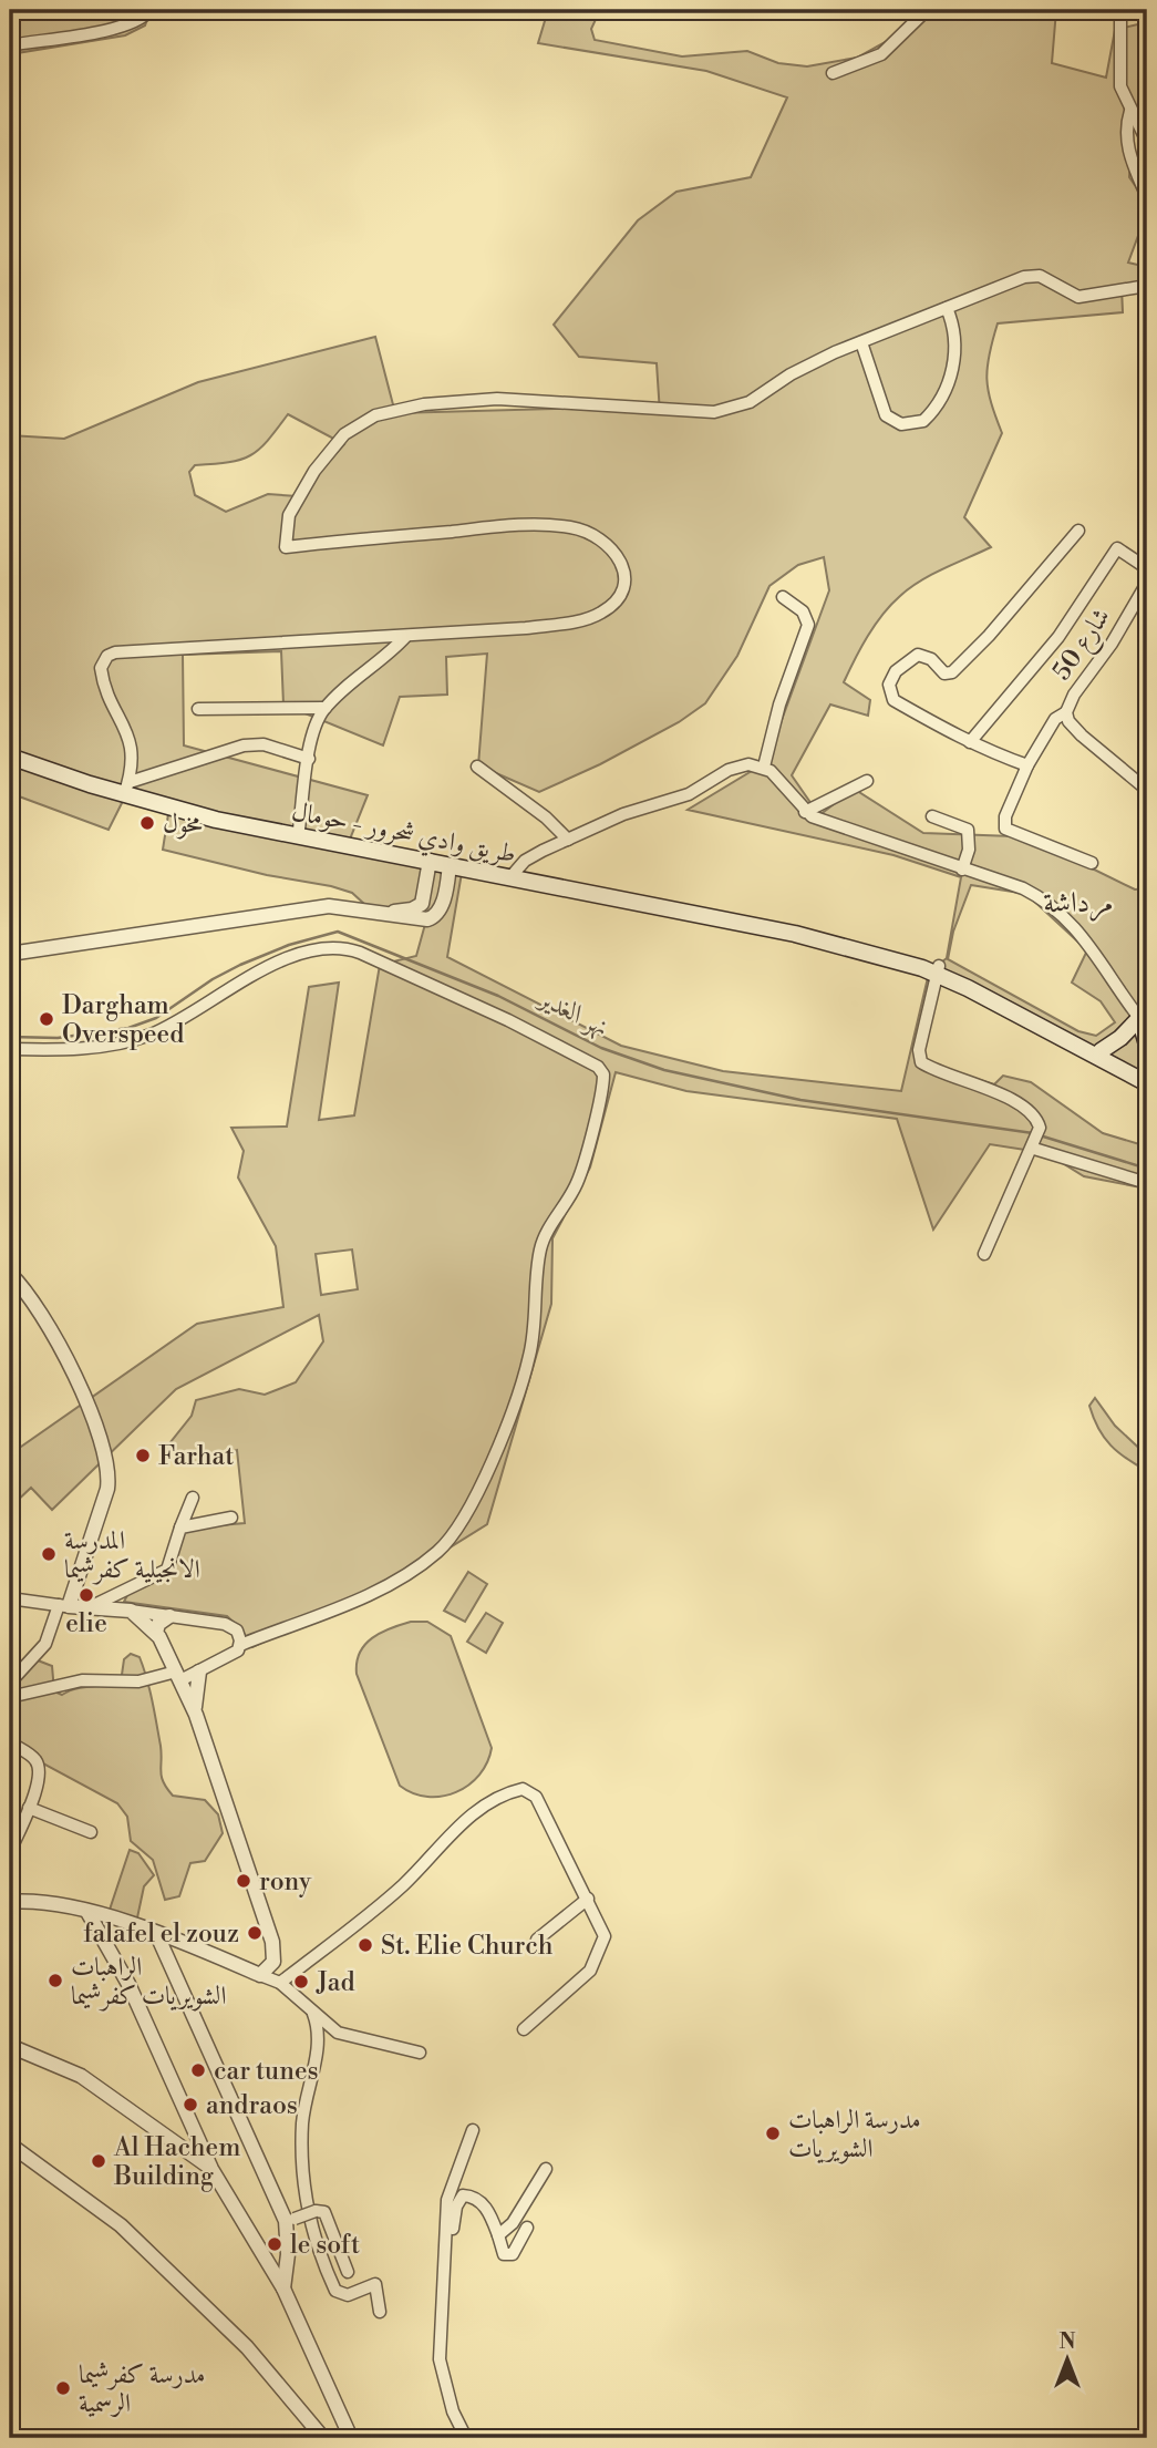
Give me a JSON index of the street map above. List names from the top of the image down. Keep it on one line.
{"streets":{"main road":["طريق وادي شحرور - حومال"],"street":["شارع 50"]},"districts":["مرداشة"],"water":["نهر الغدير"],"places":["مخول","Dargham Overspeed","Farhat","المدرسة الانجيلية كفرشيما","elie","rony","falafel el zouz","St. Elie Church","الراهبات الشويريات كفرشيما","Jad","car tunes","andraos","مدرسة الراهبات الشويريات","Al Hachem Building","le soft","مدرسة كفرشيما الرسمية"],"north":"top"}
